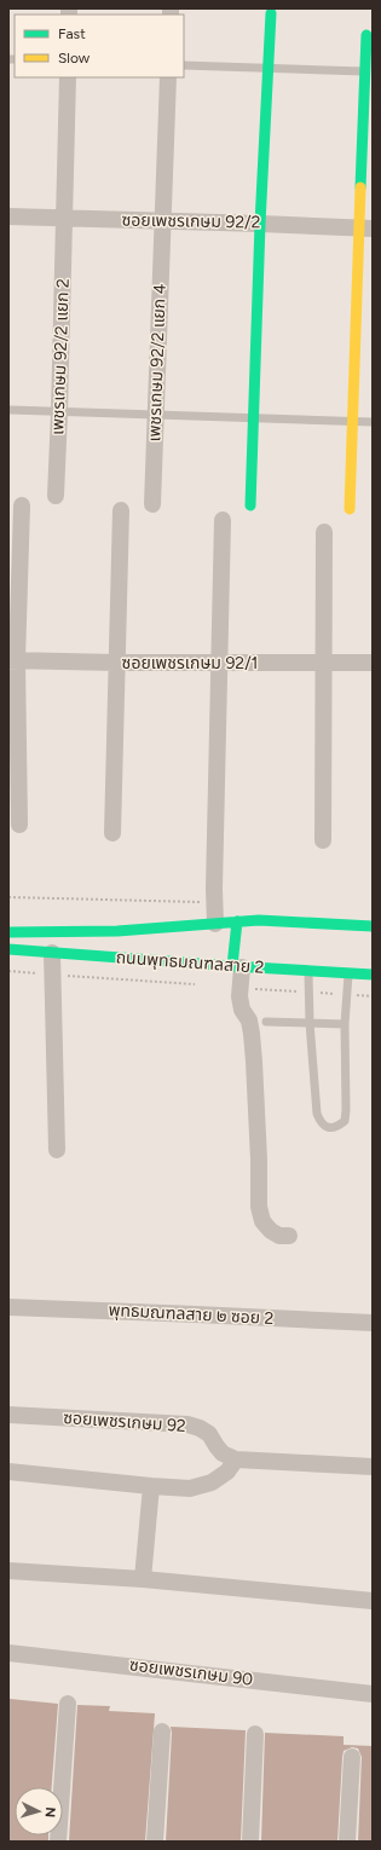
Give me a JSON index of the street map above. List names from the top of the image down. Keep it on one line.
{"streets":{"street":["ซอยเพชรเกษม 92/2","เพชรเกษม 92/2 แยก 2","เพชรเกษม 92/2 แยก 4","ซอยเพชรเกษม 92/1","ถนนพุทธมณฑลสาย 2","พุทธมณฑลสาย ๒ ซอย 2","ซอยเพชรเกษม 92","ซอยเพชรเกษม 90"]},"crossings":[["ซอยเพชรเกษม 92/2","เพชรเกษม 92/2 แยก 2"],["ซอยเพชรเกษม 92/2","เพชรเกษม 92/2 แยก 4"]],"legend":["Fast","Slow"],"north":"right"}
